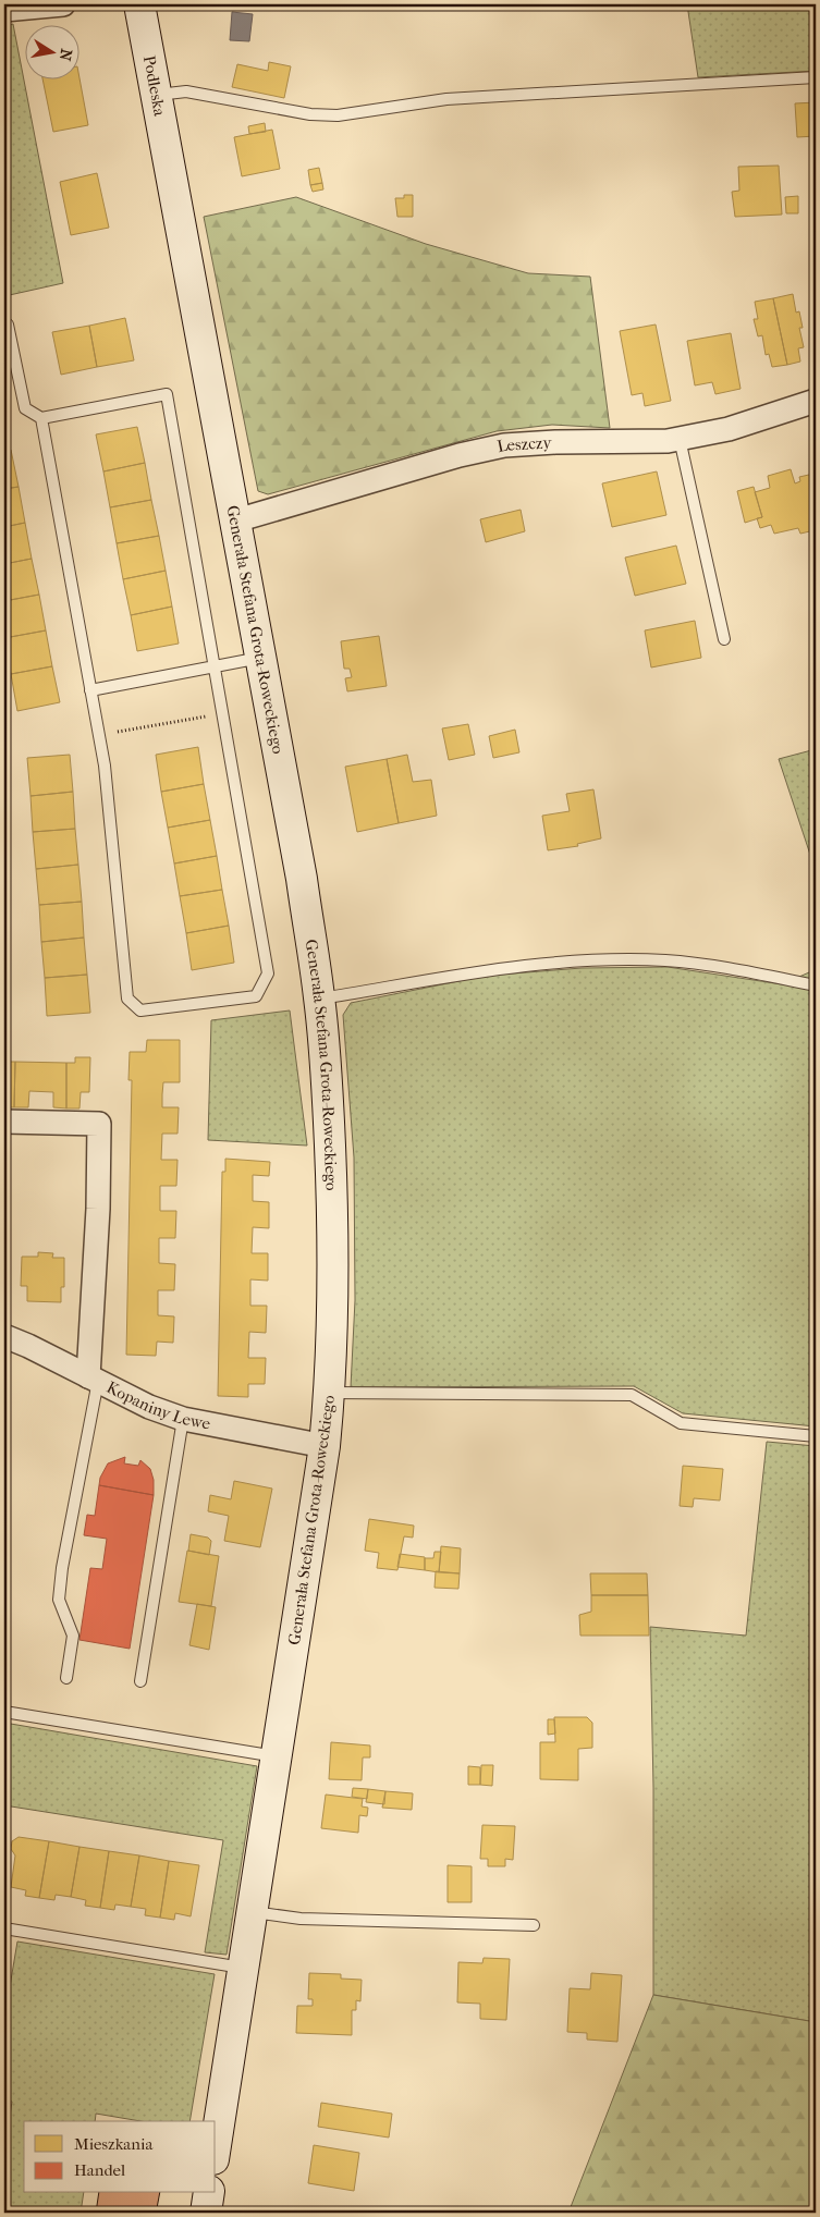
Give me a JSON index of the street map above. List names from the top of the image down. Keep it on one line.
{"streets":{"street":["Podleska","Leszczy","Generała Stefana Grota-Roweckiego","Kopaniny Lewe"]},"crossings":[["Podleska","Generała Stefana Grota-Roweckiego"],["Leszczy","Generała Stefana Grota-Roweckiego"],["Generała Stefana Grota-Roweckiego","Kopaniny Lewe"]],"legend":["Mieszkania","Handel"],"north":"right"}
